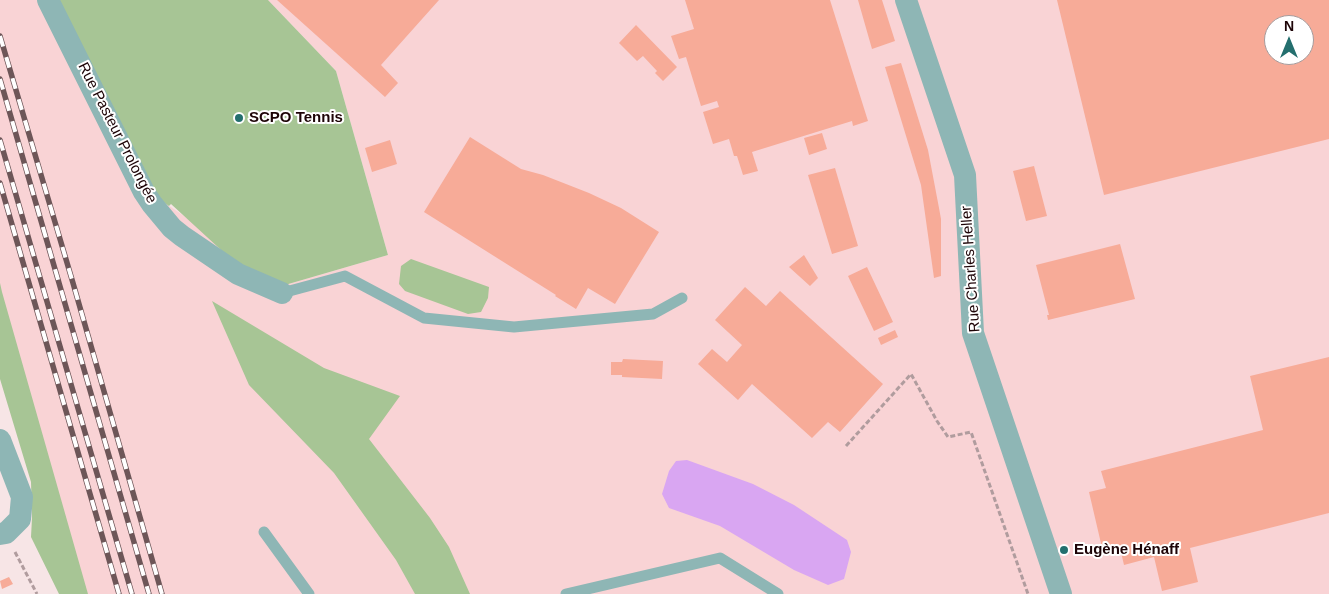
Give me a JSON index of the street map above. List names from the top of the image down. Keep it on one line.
{"streets":{"street":["Rue Pasteur Prolongée","Rue Charles Heller"]},"places":["SCPO Tennis","Eugène Hénaff"],"north":"top"}
